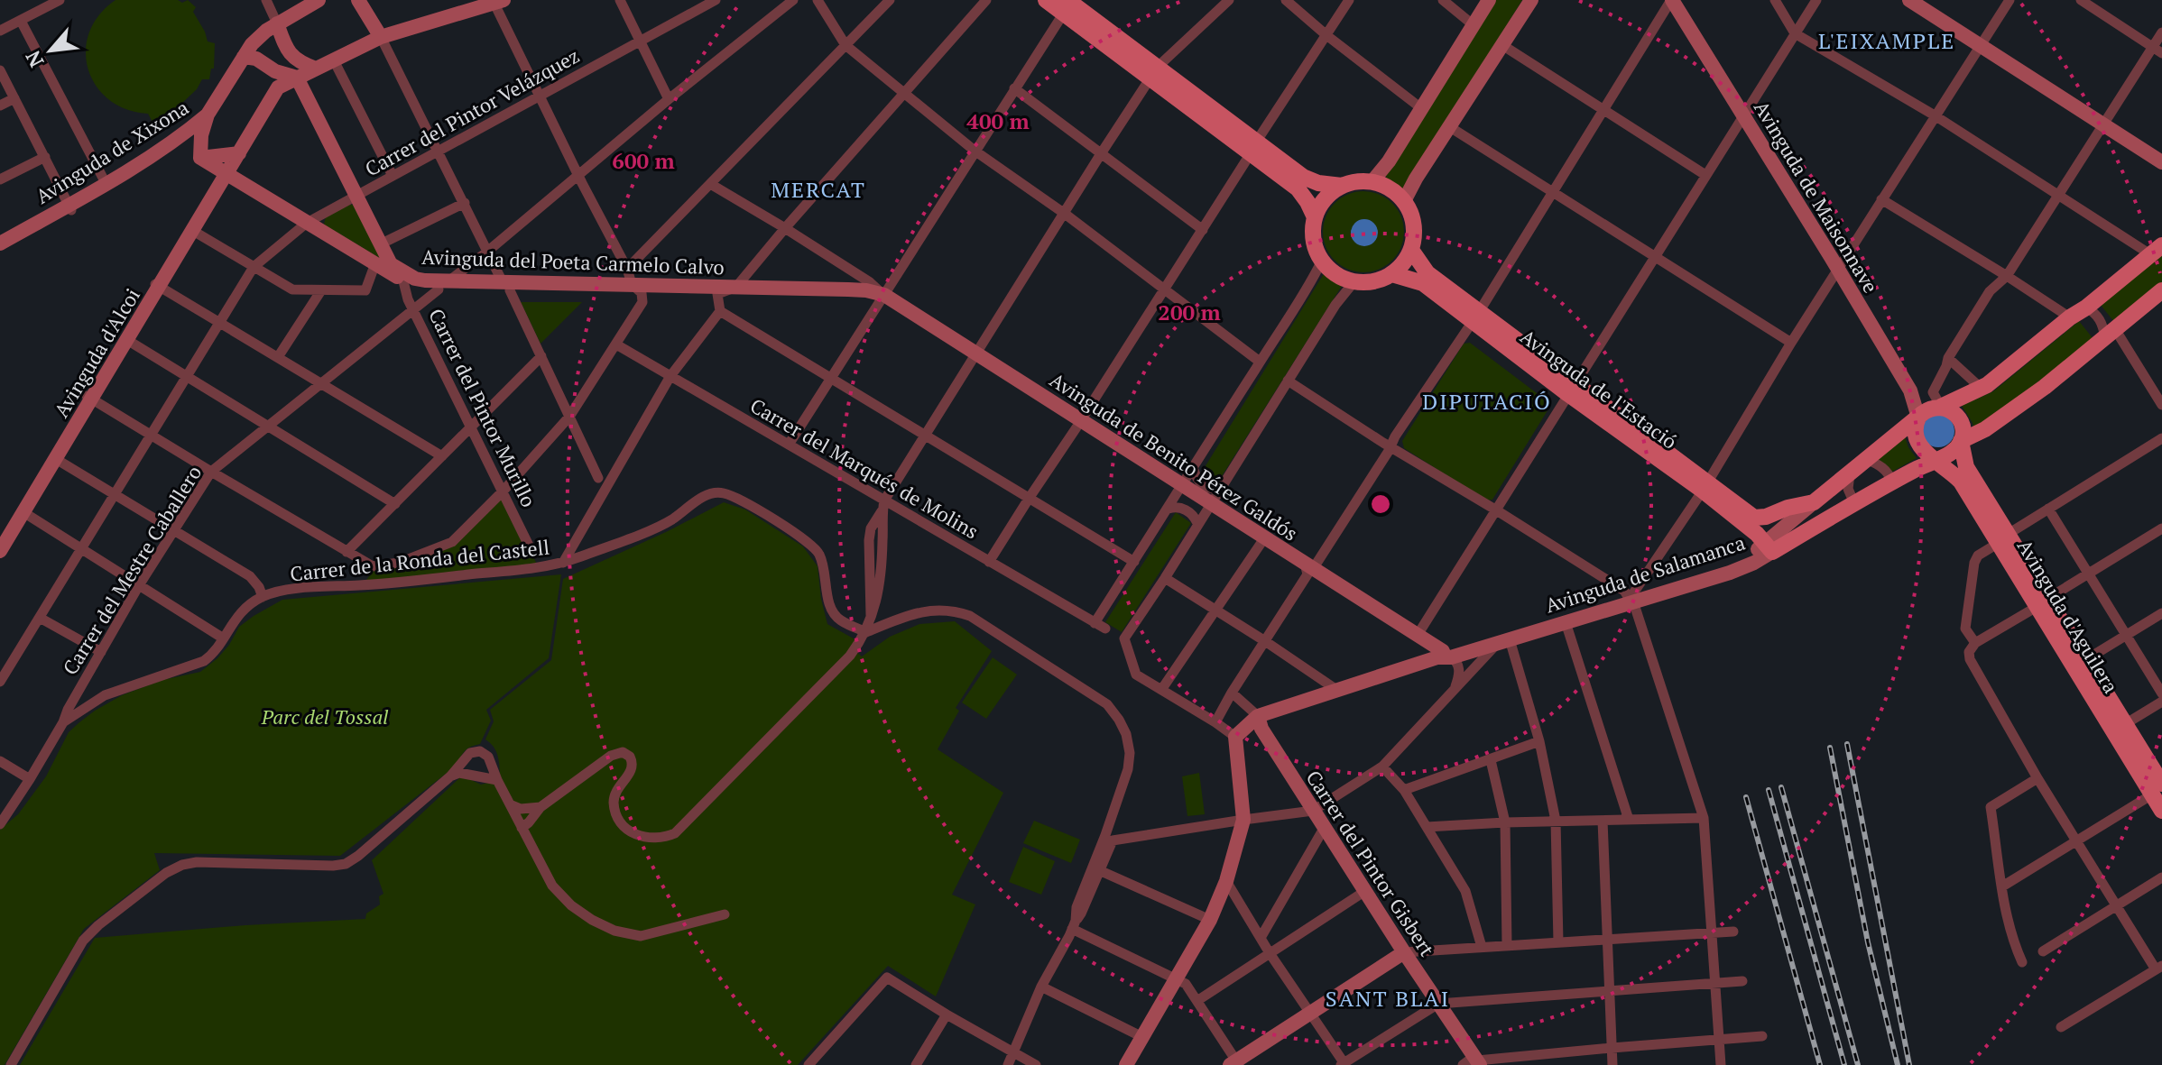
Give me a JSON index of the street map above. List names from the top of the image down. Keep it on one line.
{"streets":{"main road":["Avinguda de Xixona","Avinguda de Maisonnave","Avinguda del Poeta Carmelo Calvo","Avinguda d'Alcoi","Avinguda de l'Estació","Avinguda de Benito Pérez Galdós","Avinguda de Salamanca","Avinguda d'Aguilera","Carrer del Pintor Gisbert"],"street":["Carrer del Pintor Velázquez","Carrer del Pintor Murillo","Carrer del Marqués de Molins","Carrer de la Ronda del Castell","Carrer del Mestre Caballero"]},"crossings":[["Carrer del Pintor Velázquez","Avinguda del Poeta Carmelo Calvo"],["Avinguda de Maisonnave","Avinguda de Salamanca"],["Avinguda de Maisonnave","Avinguda d'Aguilera"],["Avinguda del Poeta Carmelo Calvo","Avinguda d'Alcoi"],["Avinguda del Poeta Carmelo Calvo","Carrer del Pintor Murillo"],["Avinguda del Poeta Carmelo Calvo","Avinguda de Benito Pérez Galdós"],["Avinguda del Poeta Carmelo Calvo","Carrer del Mestre Caballero"],["Avinguda de l'Estació","Avinguda de Salamanca"],["Carrer del Pintor Murillo","Carrer del Mestre Caballero"],["Avinguda de Benito Pérez Galdós","Avinguda de Salamanca"],["Carrer de la Ronda del Castell","Carrer del Mestre Caballero"],["Avinguda de Salamanca","Avinguda d'Aguilera"],["Avinguda de Salamanca","Carrer del Pintor Gisbert"]],"districts":["L'EIXAMPLE","MERCAT","DIPUTACIÓ","SANT BLAI"],"parks":["Parc del Tossal"],"north":"bottom left","rings":["400 m","600 m","200 m"]}
